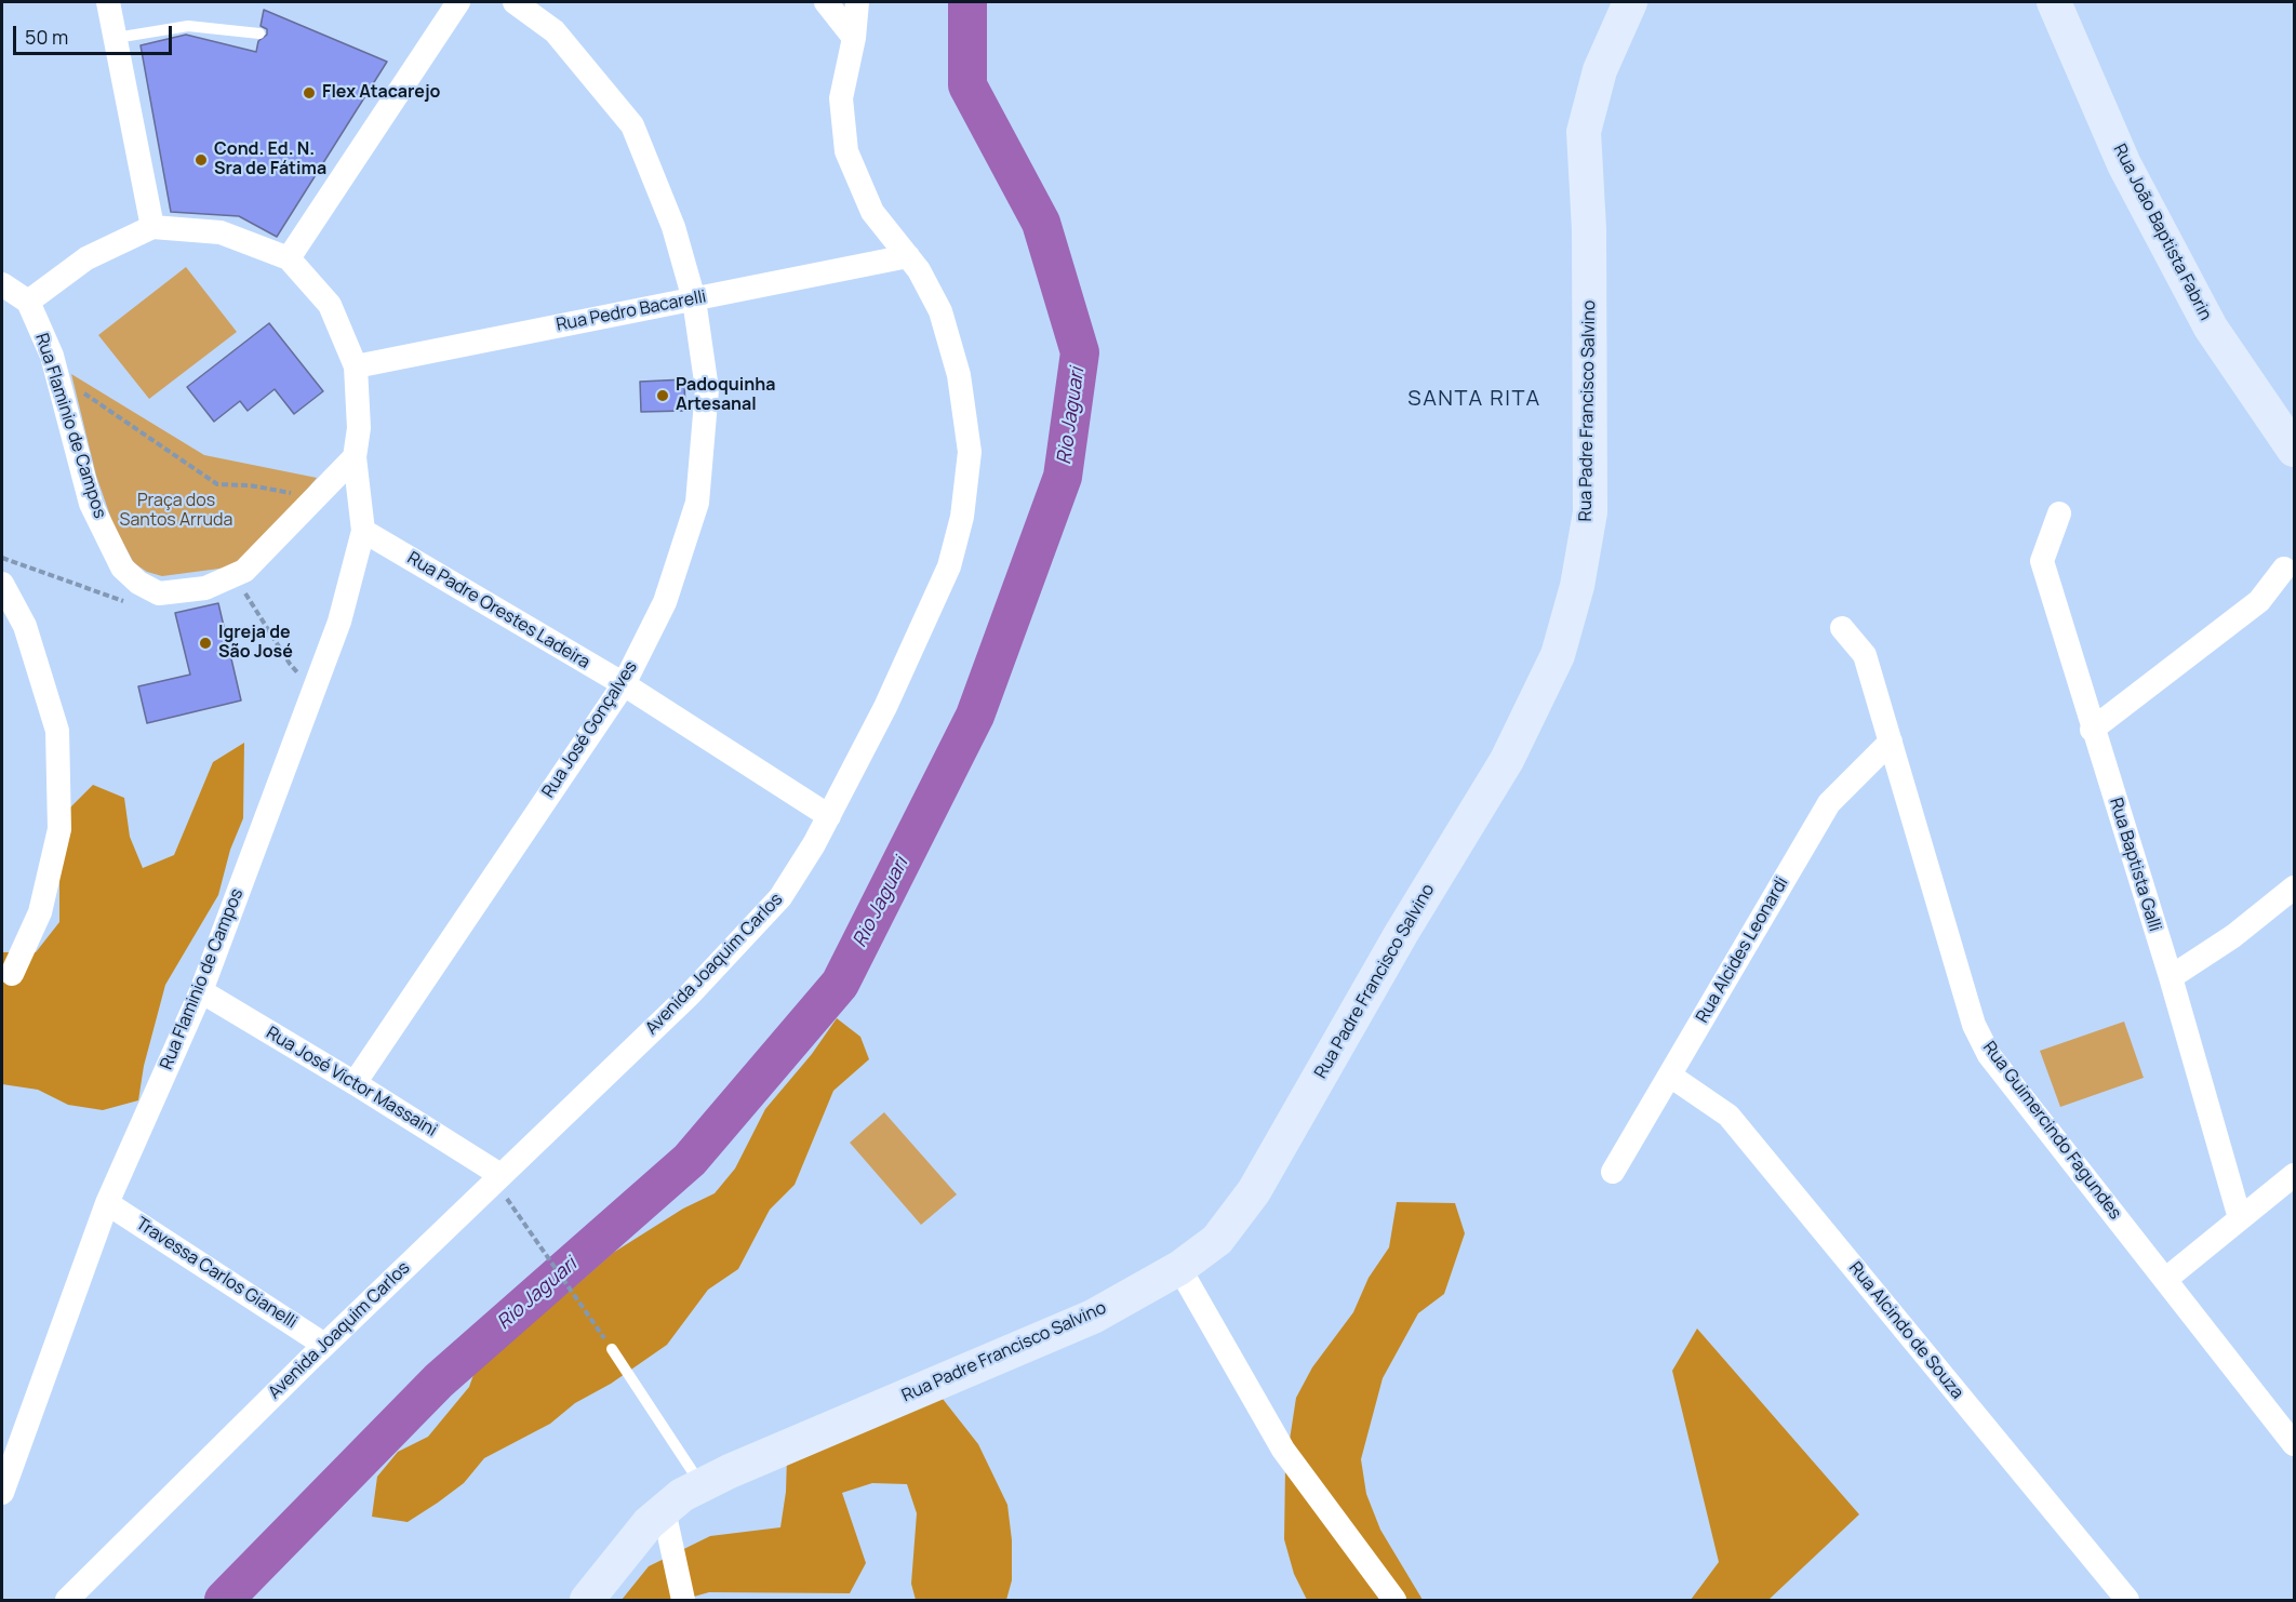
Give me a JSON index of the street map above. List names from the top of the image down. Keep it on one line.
{"streets":{"street":["Rua João Baptista Fabrin","Rua Pedro Bacarelli","Rua Padre Francisco Salvino","Rua Flaminio de Campos","Rua Padre Orestes Ladeira","Rua José Gonçalves","Rua Baptista Galli","Rua Alcides Leonardi","Avenida Joaquim Carlos","Rua José Victor Massaini","Rua Guimercindo Fagundes","Travessa Carlos Gianelli","Rua Alcindo de Souza"]},"crossings":[["Rua Pedro Bacarelli","Rua Flaminio de Campos"],["Rua Pedro Bacarelli","Rua José Gonçalves"],["Rua Pedro Bacarelli","Avenida Joaquim Carlos"],["Rua Flaminio de Campos","Rua Padre Orestes Ladeira"],["Rua Flaminio de Campos","Rua José Victor Massaini"],["Rua Flaminio de Campos","Travessa Carlos Gianelli"],["Rua Padre Orestes Ladeira","Rua José Gonçalves"],["Rua Padre Orestes Ladeira","Avenida Joaquim Carlos"],["Rua José Gonçalves","Rua José Victor Massaini"],["Rua Alcides Leonardi","Rua Guimercindo Fagundes"],["Rua Alcides Leonardi","Rua Alcindo de Souza"],["Avenida Joaquim Carlos","Rua José Victor Massaini"],["Avenida Joaquim Carlos","Travessa Carlos Gianelli"]],"districts":["SANTA RITA"],"water":["Rio Jaguari"],"parks":["Praça dos Santos Arruda"],"places":["Flex Atacarejo","Cond. Ed. N. Sra de Fátima","Padoquinha Artesanal","Igreja de São José"],"scale_bar":"50 m"}
